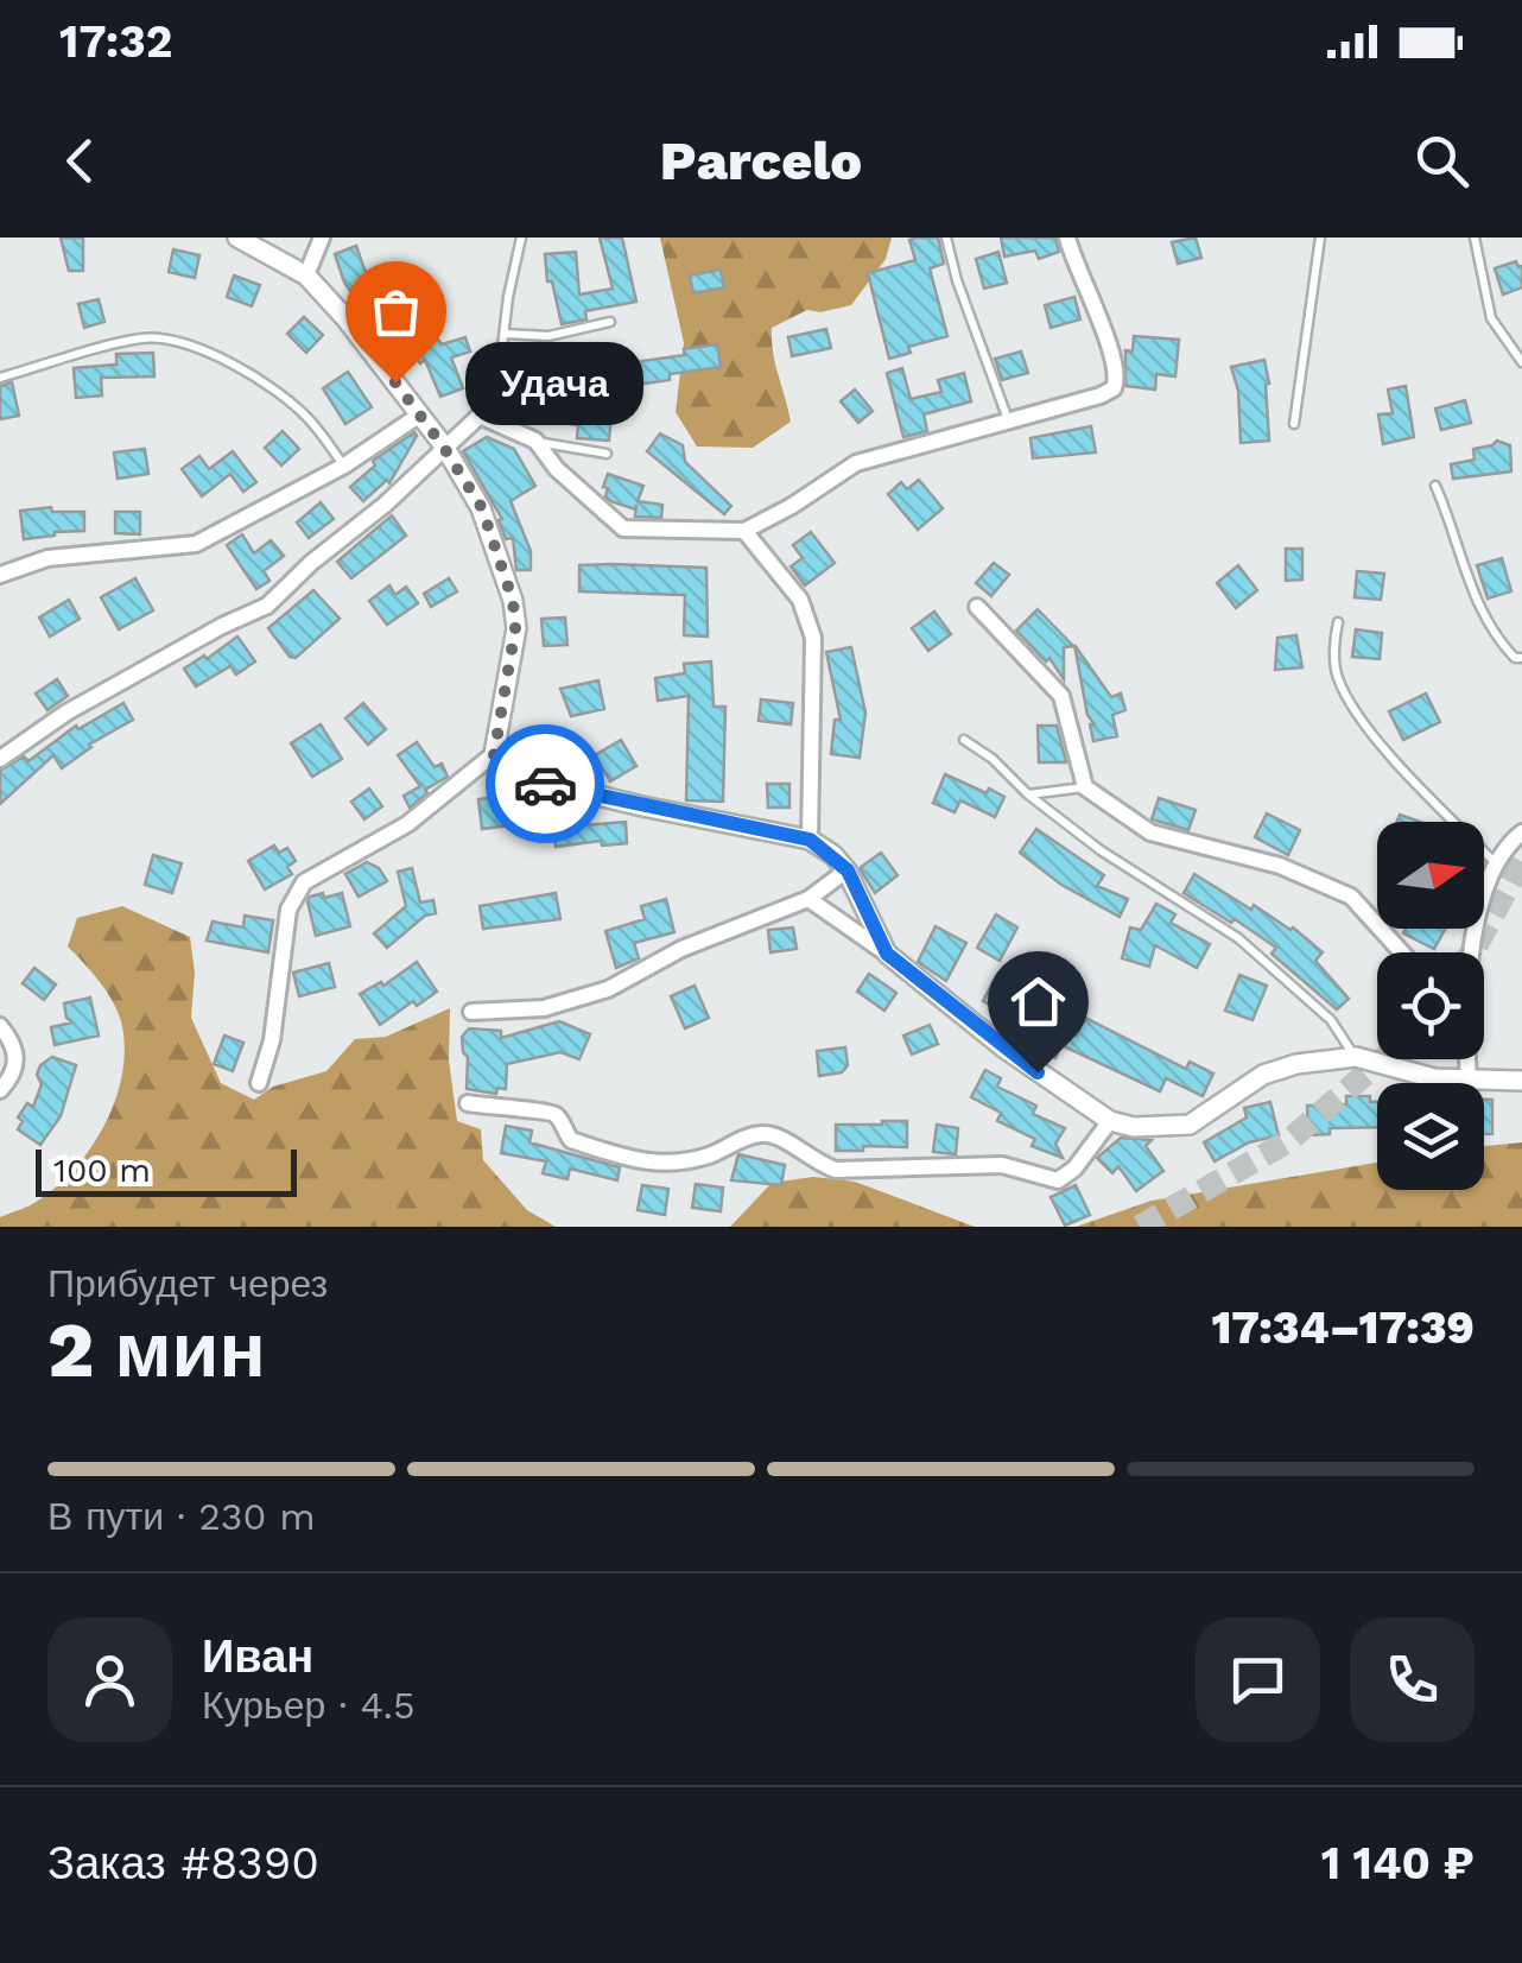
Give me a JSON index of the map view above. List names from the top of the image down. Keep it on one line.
{"places":["Удача"],"scale_bar":"100 m","north":"right","page":{"status":"17:32","header":"Parcelo","bubble":"Удача","scale":"100 m","heading":["2 мин","Прибудет через","17:34–17:39"],"panel":["Иван","Курьер · 4.5","Заказ #8390","1 140 ₽"],"bar":"В пути · 230 m"}}
